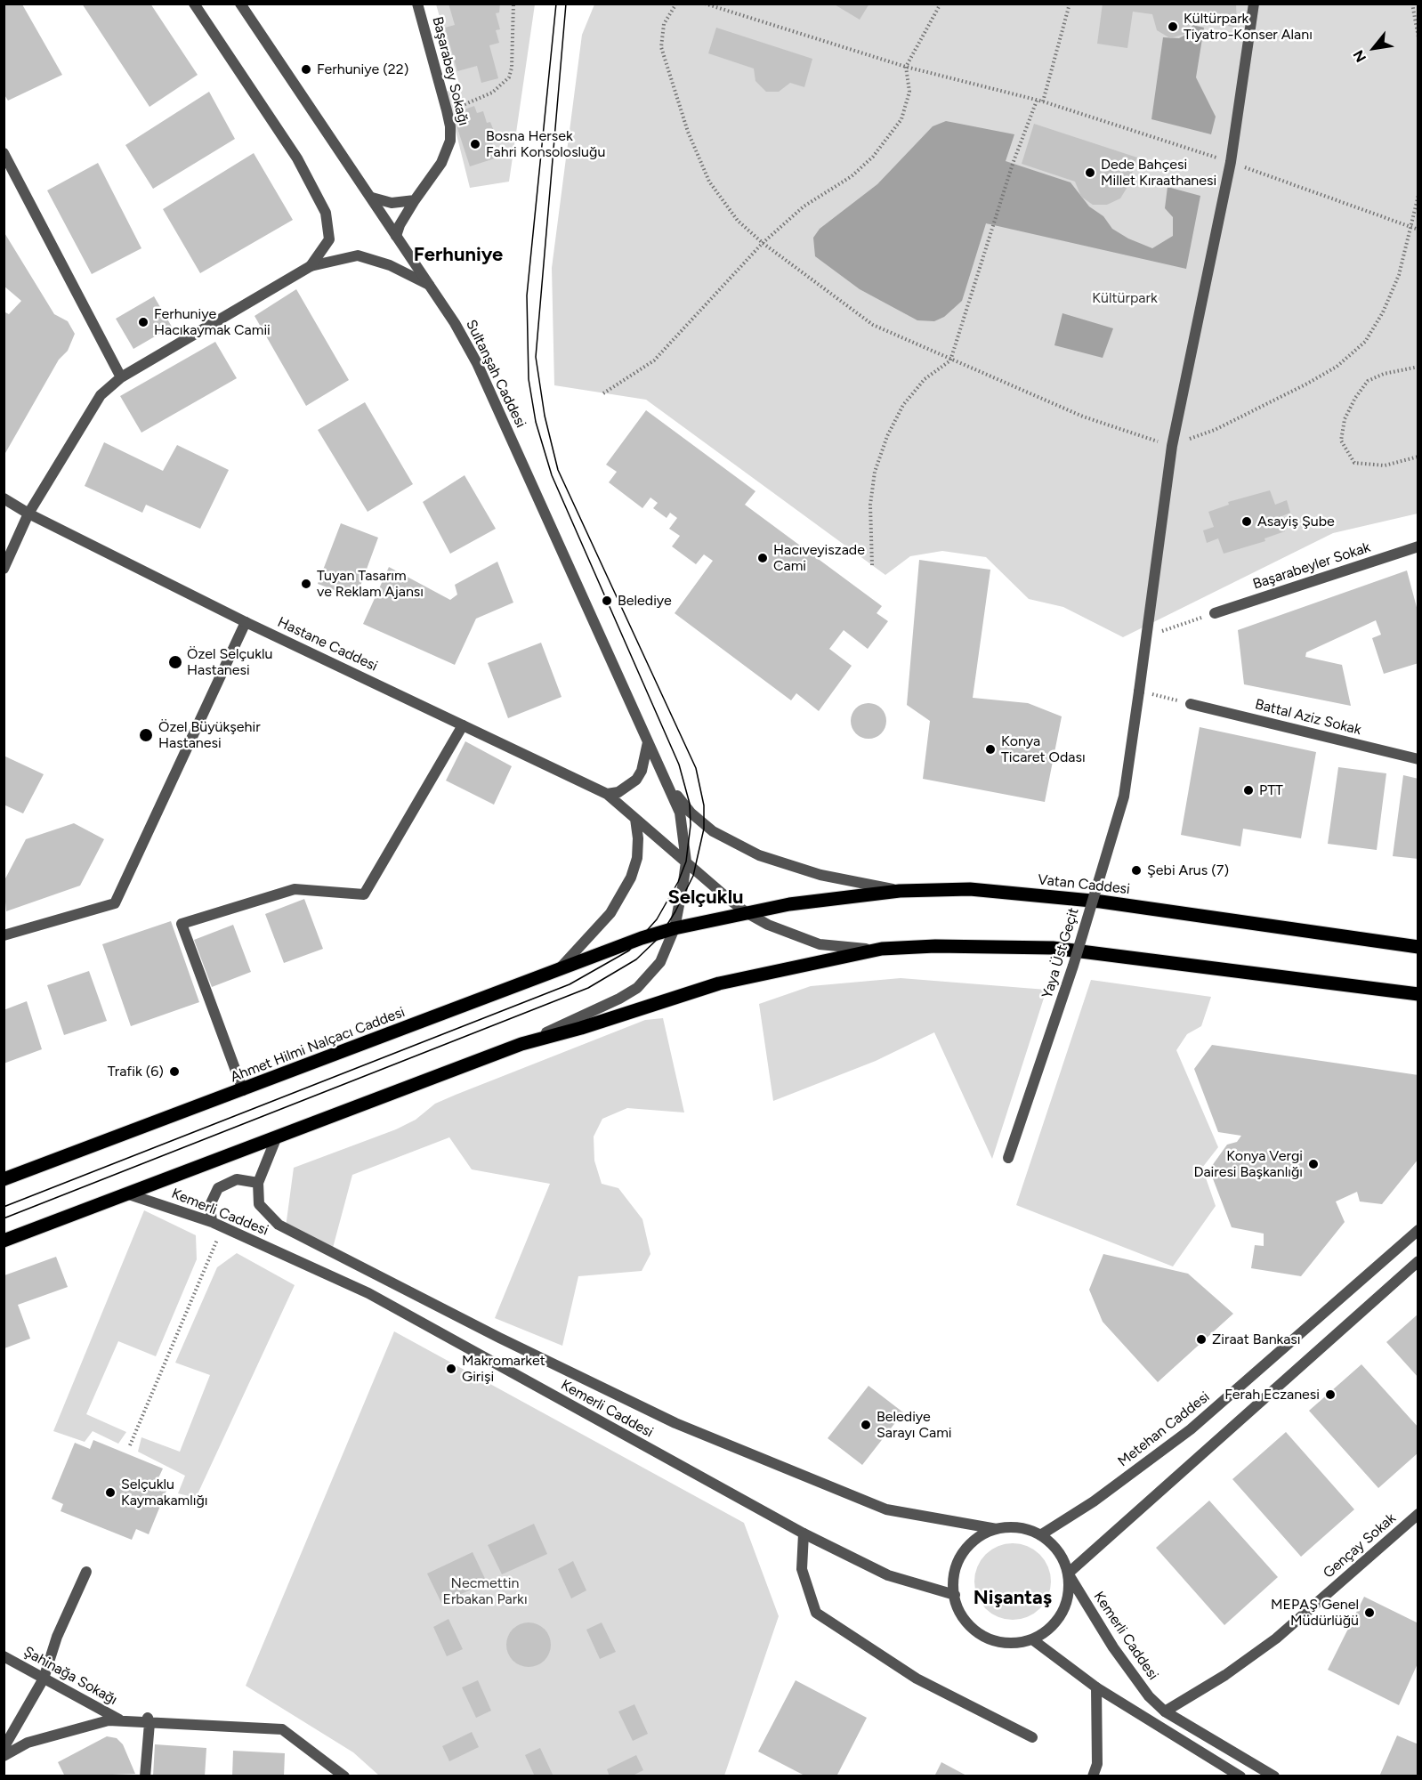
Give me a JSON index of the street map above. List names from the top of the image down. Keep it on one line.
{"streets":{"main road":["Vatan Caddesi","Ahmet Hilmi Nalçacı Caddesi"],"street":["Başarabey Sokağı","Sultanşah Caddesi","Başarabeyler Sokak","Hastane Caddesi","Battal Aziz Sokak","Yaya Üst Geçit","Kemerli Caddesi","Metehan Caddesi","Gençay Sokak","Şahinağa Sokağı"]},"crossings":[["Başarabey Sokağı","Sultanşah Caddesi"],["Hastane Caddesi","Vatan Caddesi"],["Vatan Caddesi","Ahmet Hilmi Nalçacı Caddesi"],["Kemerli Caddesi","Metehan Caddesi"],["Kemerli Caddesi","Gençay Sokak"]],"districts":["Ferhuniye","Selçuklu","Nişantaş"],"parks":["Kültürpark","Necmettin Erbakan Parkı"],"places":["Kültürpark Tiyatro-Konser Alanı","Ferhuniye (22)","Bosna Hersek Fahri Konsolosluğu","Dede Bahçesi Millet Kıraathanesi","Ferhuniye Hacıkaymak Camii","Asayiş Şube","Hacıveyiszade Cami","Tuyan Tasarım ve Reklam Ajansı","Belediye","Özel Selçuklu Hastanesi","Özel Büyükşehir Hastanesi","Konya Ticaret Odası","PTT","Şebi Arus (7)","Trafik (6)","Konya Vergi Dairesi Başkanlığı","Ziraat Bankası","Makromarket Girişi","Ferah Eczanesi","Belediye Sarayı Cami","Selçuklu Kaymakamlığı","MEPAŞ Genel Müdürlüğü"],"north":"bottom left"}
